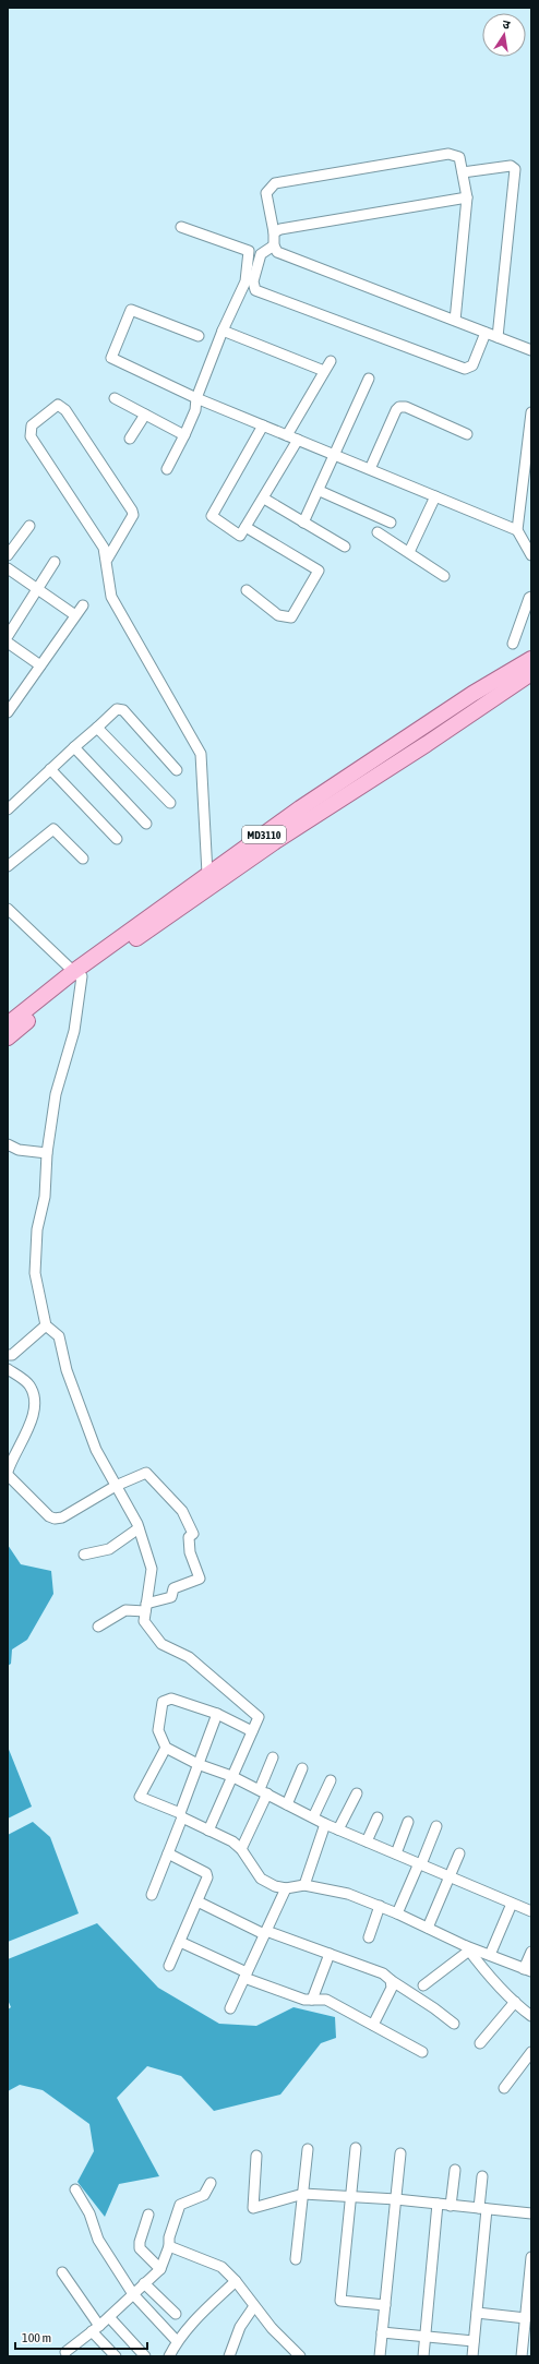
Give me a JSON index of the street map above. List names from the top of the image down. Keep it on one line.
{"streets":{"main road":["MD3110"]},"scale_bar":"100 m","north":"top"}
